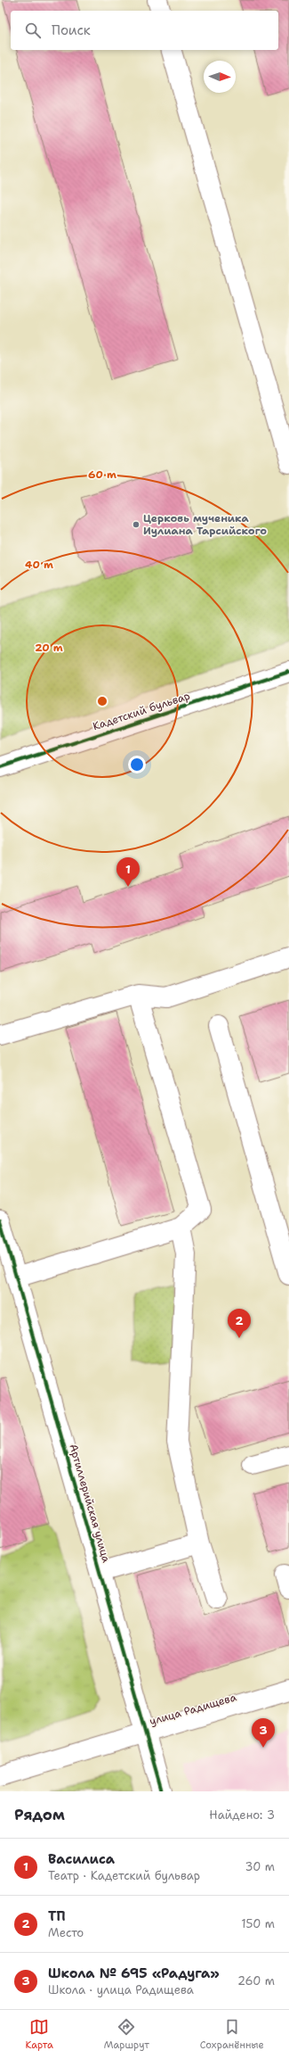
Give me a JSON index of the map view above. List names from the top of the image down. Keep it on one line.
{"streets":{"street":["Кадетский бульвар","Артиллерийская улица","улица Радищева"]},"crossings":[["Артиллерийская улица","улица Радищева"]],"places":["Церковь мученика Иулиана Тарсийского"],"north":"right","page":{"search":"Поиск","pins":["1","2","3"],"heading":["Рядом","Найдено: 3"],"list":[{"mark":"1","name":"Василиса","note":"Театр · Кадетский бульвар","value":"30 m"},{"mark":"2","name":"ТП","note":"Место","value":"150 m"},{"mark":"3","name":"Школа № 695 «Радуга»","note":"Школа · улица Радищева","value":"260 m"}],"nav":["Карта","Маршрут","Сохранённые"]},"rings":["60 m","40 m","20 m"]}
